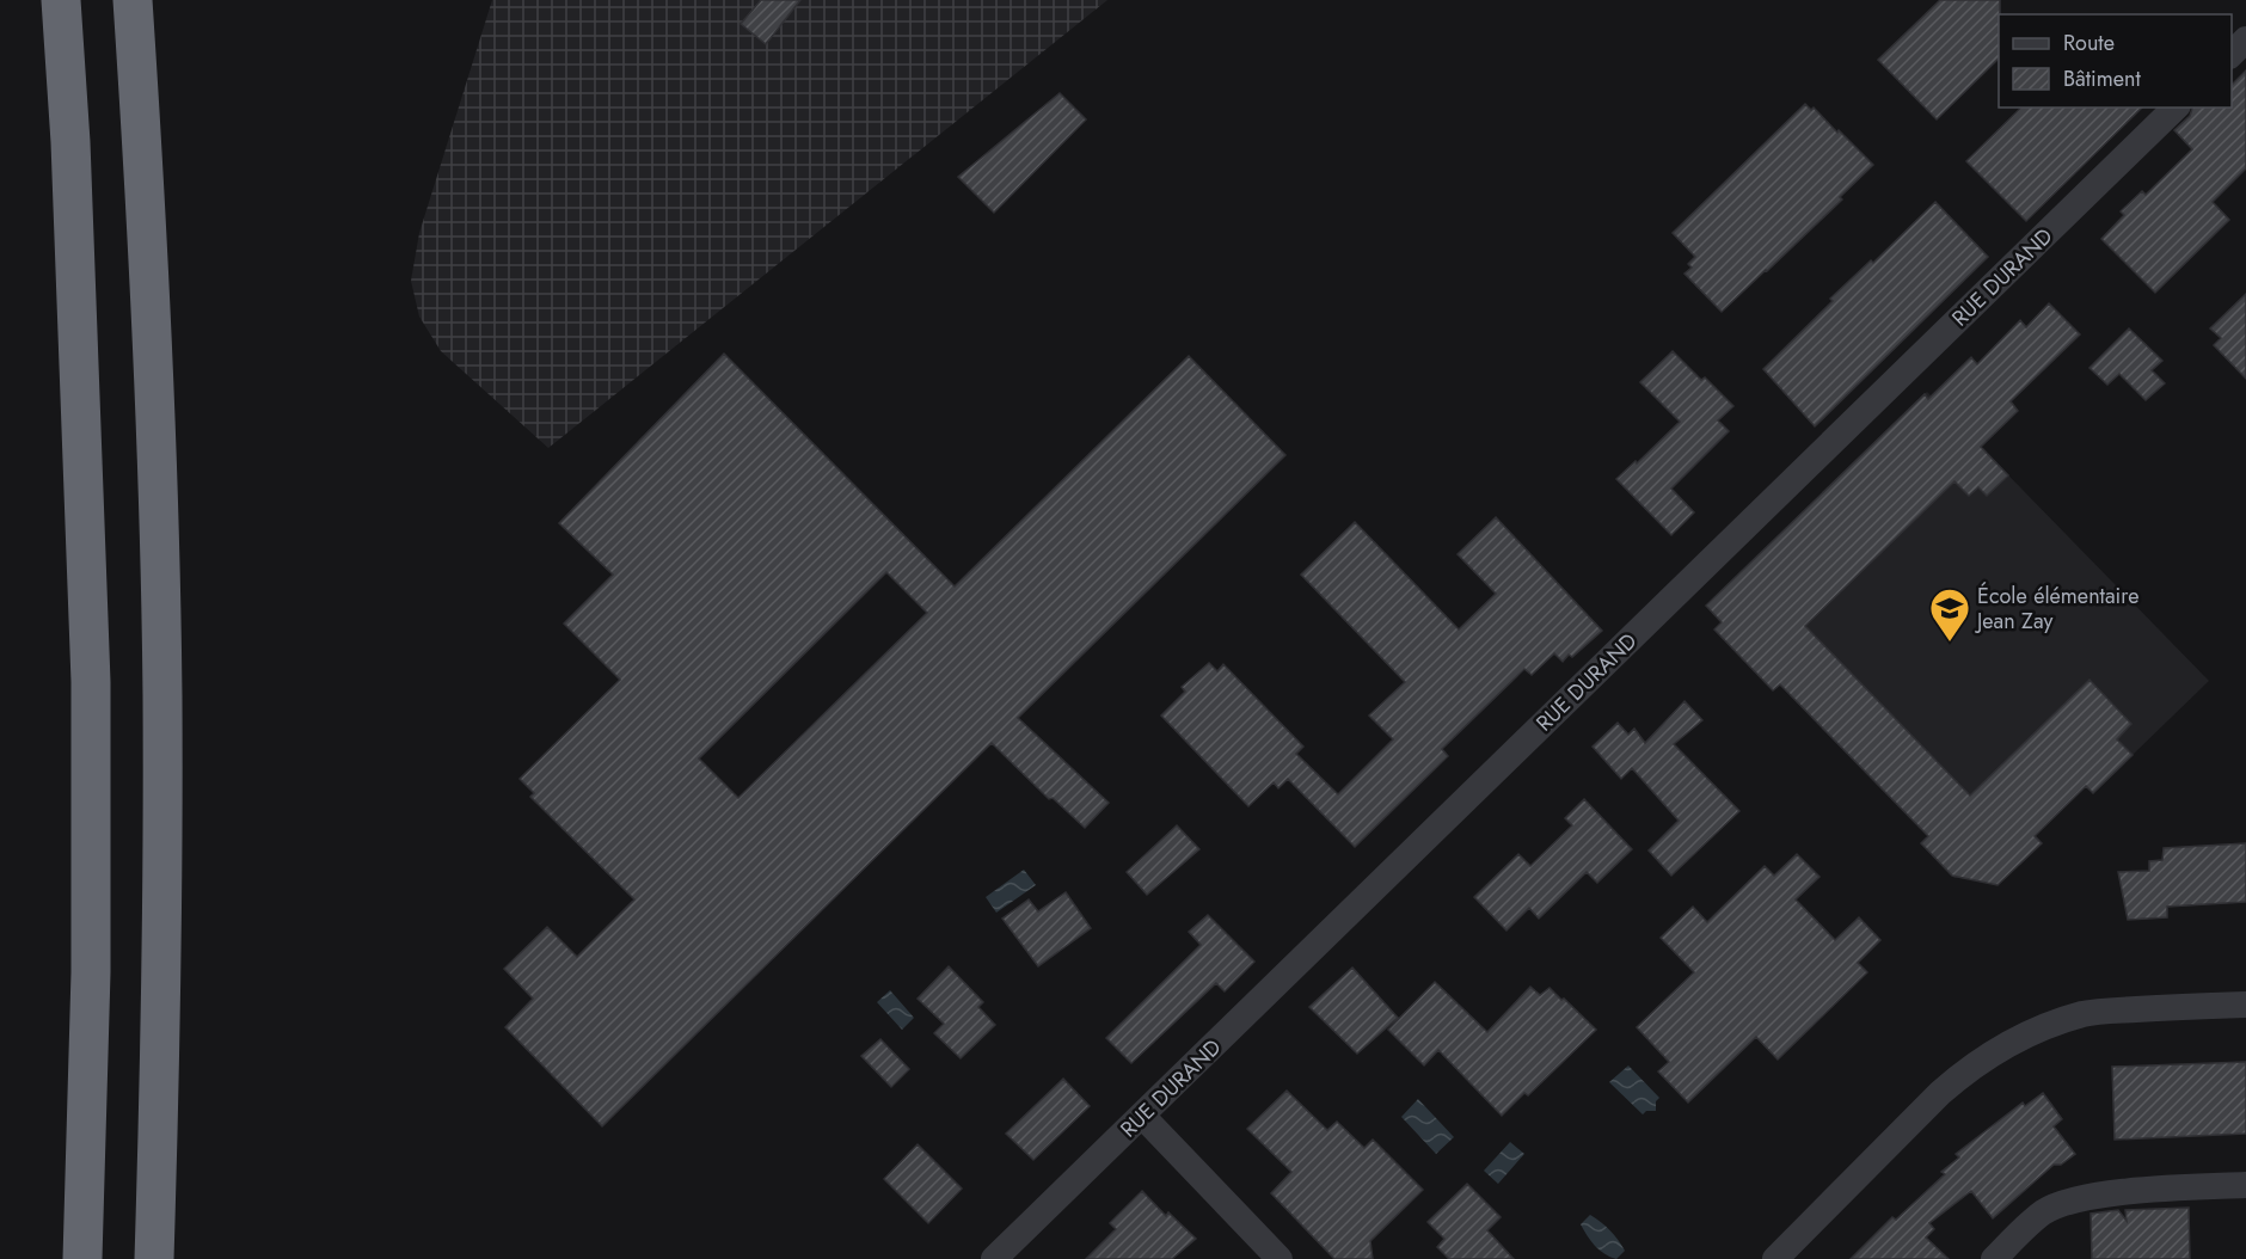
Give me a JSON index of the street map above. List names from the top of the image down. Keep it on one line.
{"streets":{"street":["RUE DURAND"]},"places":{"school or university":["École élémentaire Jean Zay"]},"legend":["Route","Bâtiment"]}
